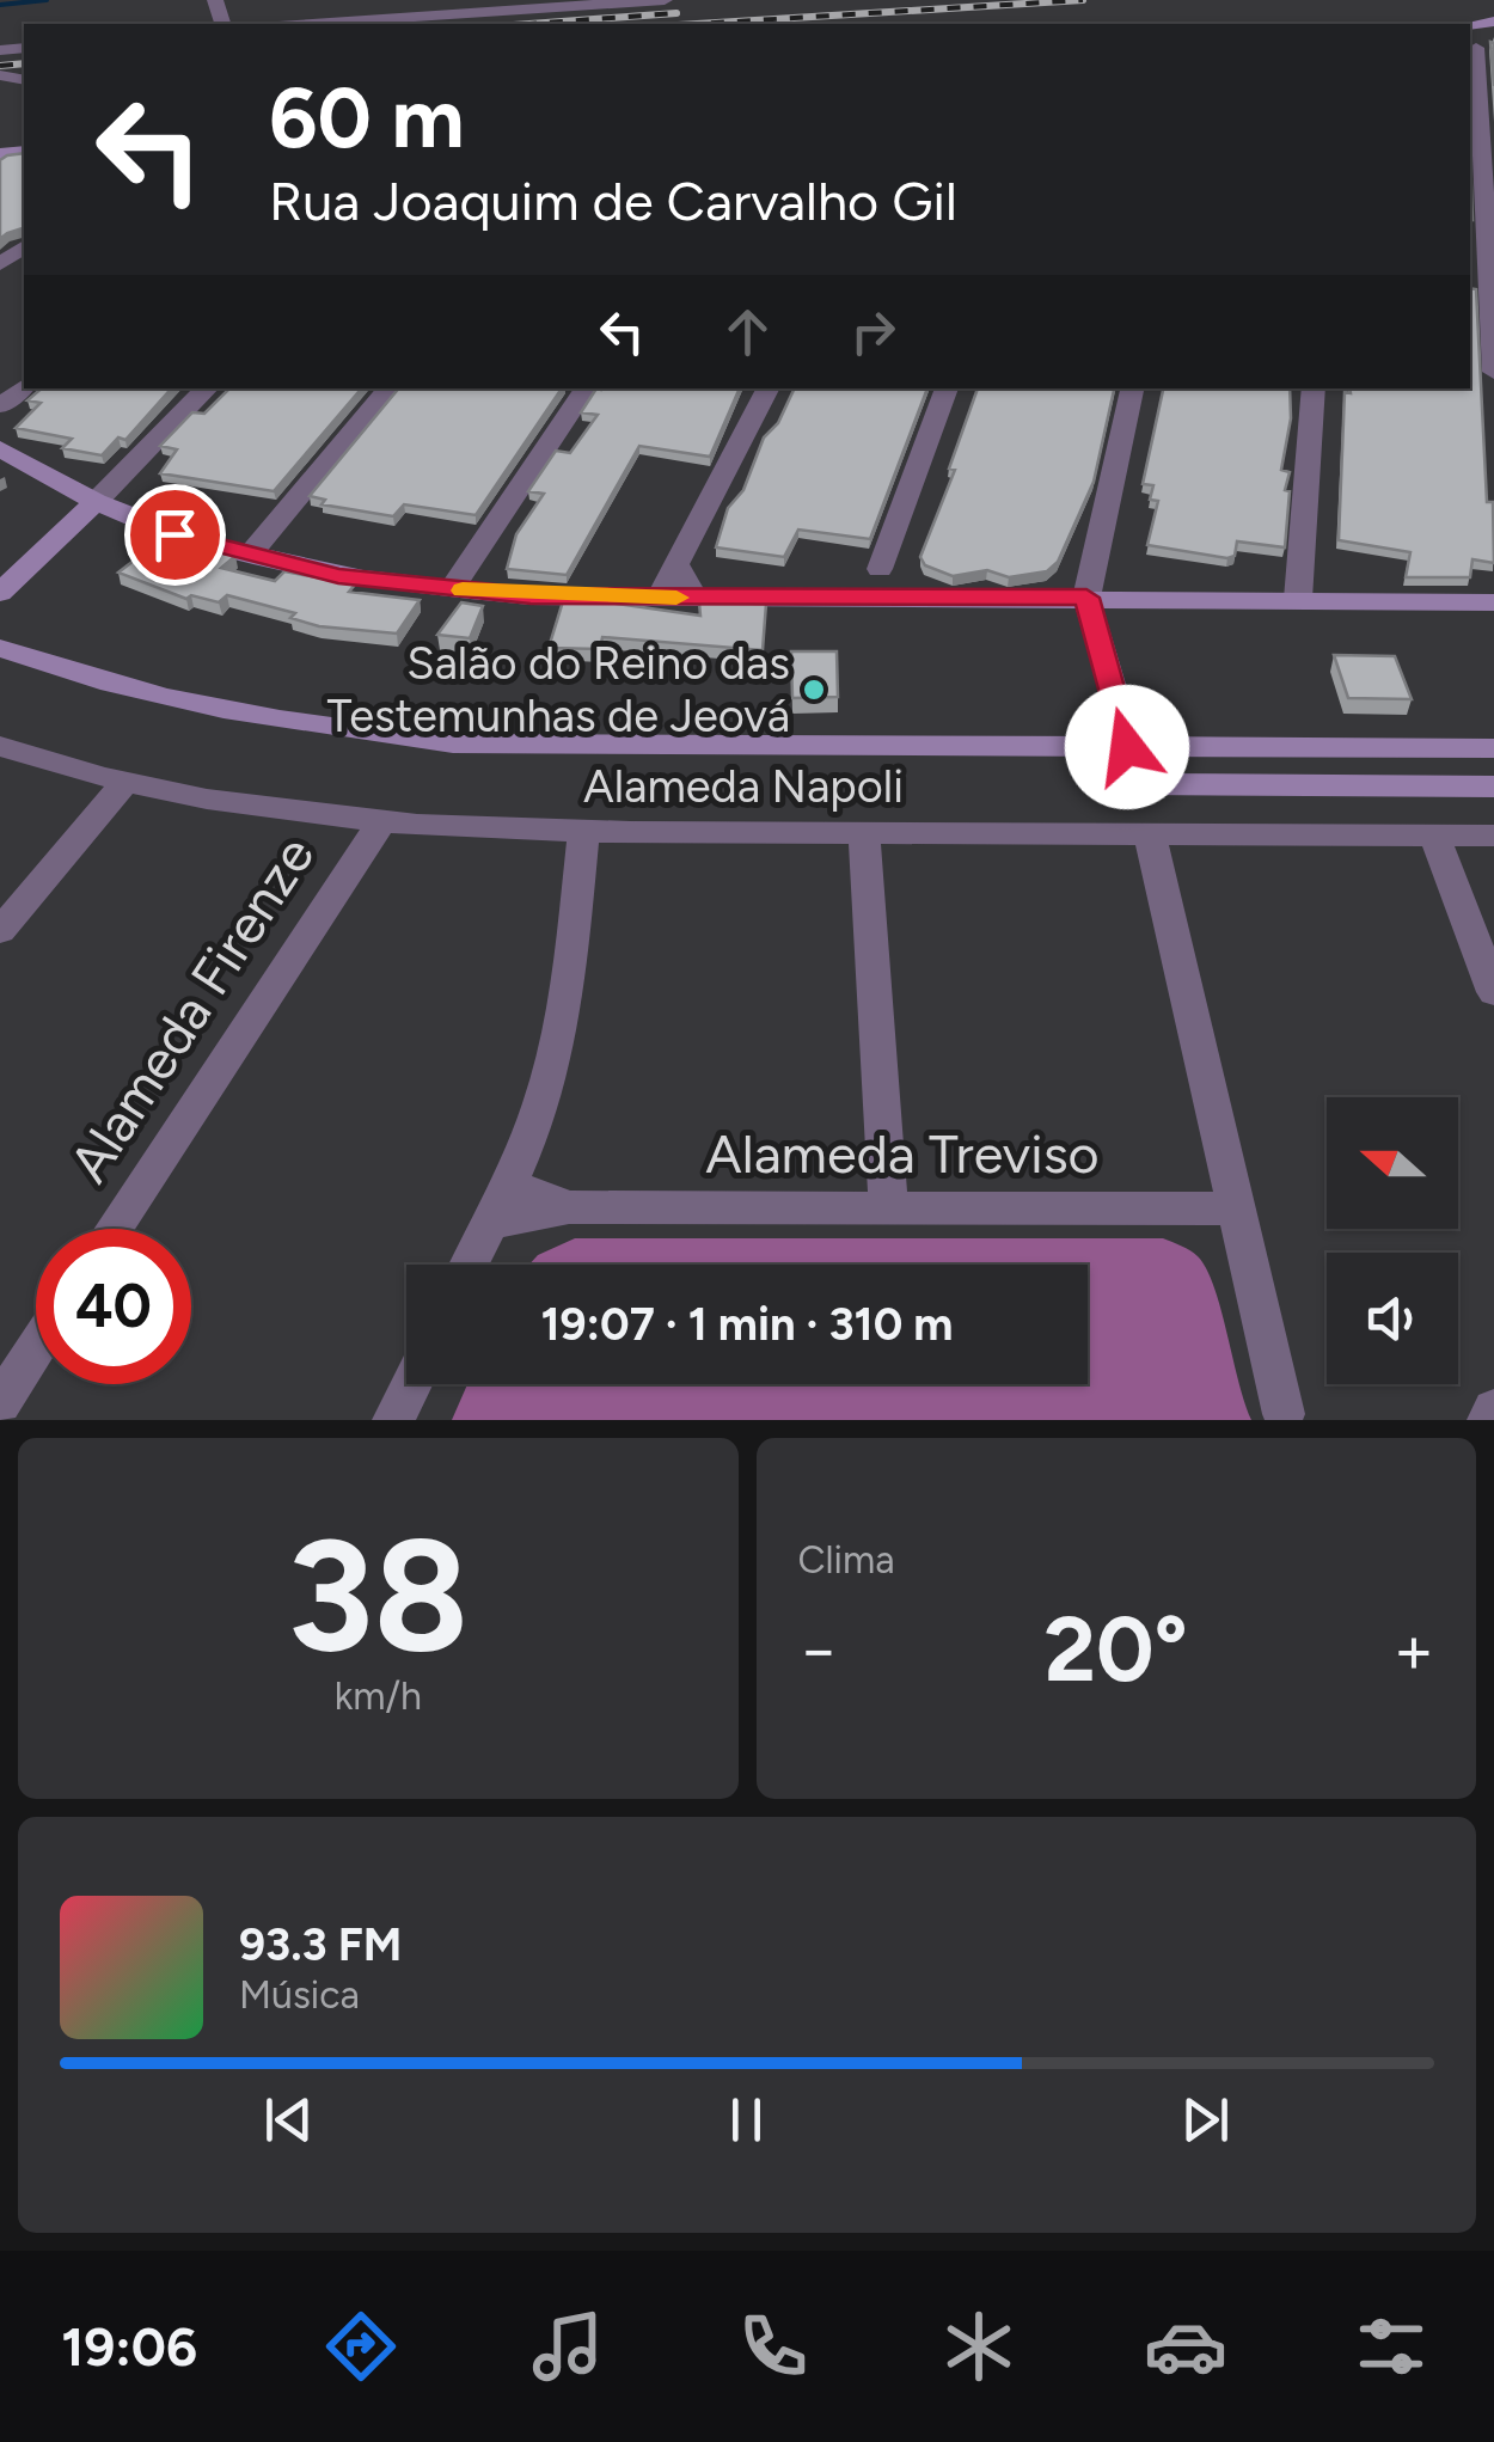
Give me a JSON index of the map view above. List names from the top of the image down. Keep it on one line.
{"streets":{"street":["Alameda Napoli","Alameda Firenze","Alameda Treviso"]},"crossings":[["Alameda Napoli","Alameda Firenze"]],"places":["Salão do Reino das Testemunhas de Jeová"],"north":"left","page":{"turn":["60 m","Rua Joaquim de Carvalho Gil"],"limit":"40","trip":"19:07 · 1 min · 310 m","tile":[["38","km/h"],"Clima"],"heat":["−","20°","+"],"song":["93.3 FM","Música"],"tabs":"19:06"}}
